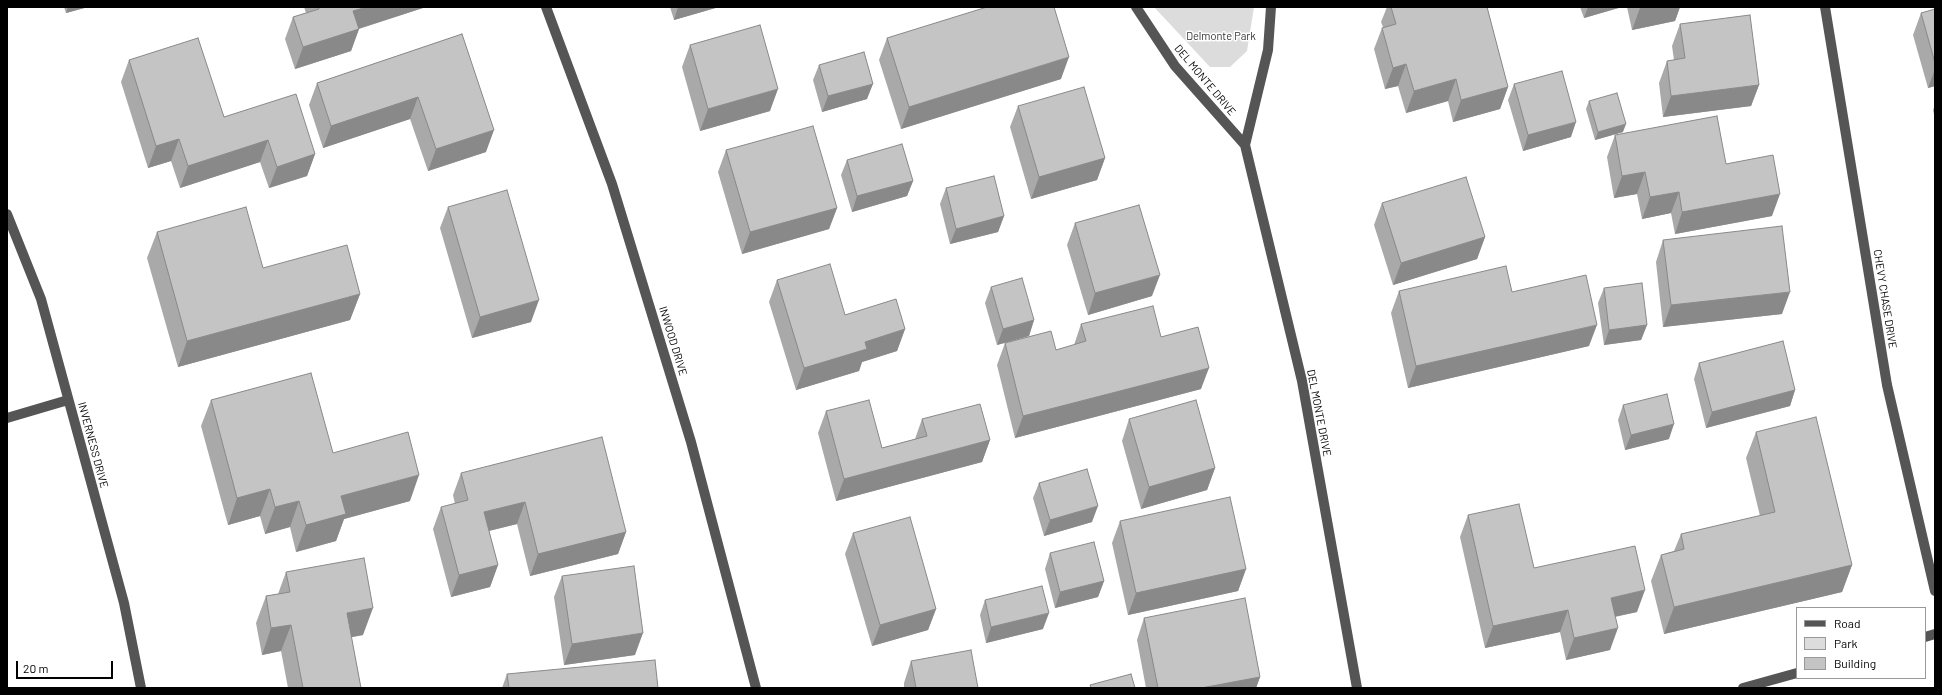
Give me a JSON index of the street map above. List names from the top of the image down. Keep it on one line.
{"streets":{"street":["DEL MONTE DRIVE","CHEVY CHASE DRIVE","INWOOD DRIVE","INVERNESS DRIVE"]},"parks":["Delmonte Park"],"legend":["Road","Park","Building"],"scale_bar":"20 m"}
